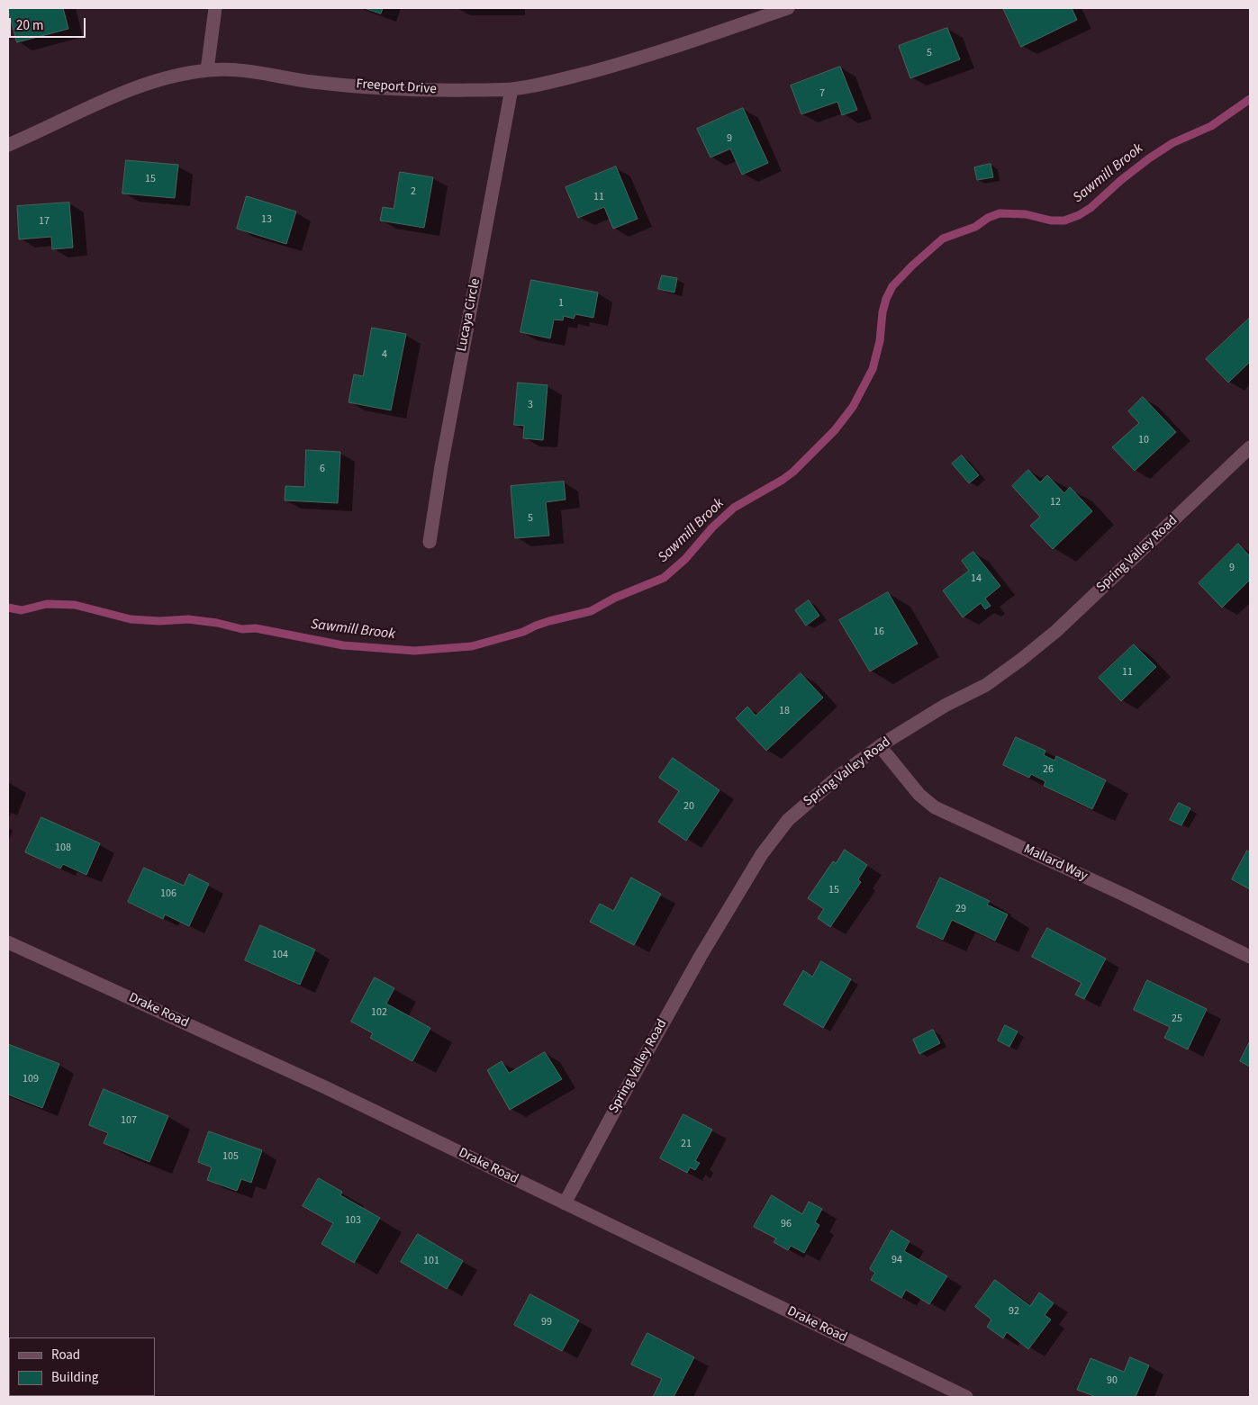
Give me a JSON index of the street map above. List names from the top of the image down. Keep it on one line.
{"streets":{"street":["Freeport Drive","Lucaya Circle","Spring Valley Road","Mallard Way","Drake Road"]},"crossings":[["Freeport Drive","Lucaya Circle"],["Spring Valley Road","Mallard Way"],["Spring Valley Road","Drake Road"]],"water":["Sawmill Brook"],"house_numbers":["5","7","9","15","2","11","13","17","1","4","3","10","6","12","5","9","14","16","11","18","26","20","108","15","106","29","104","102","25","109","107","21","105","103","96","94","101","92","99","90"],"legend":["Road","Building"],"scale_bar":"20 m"}
